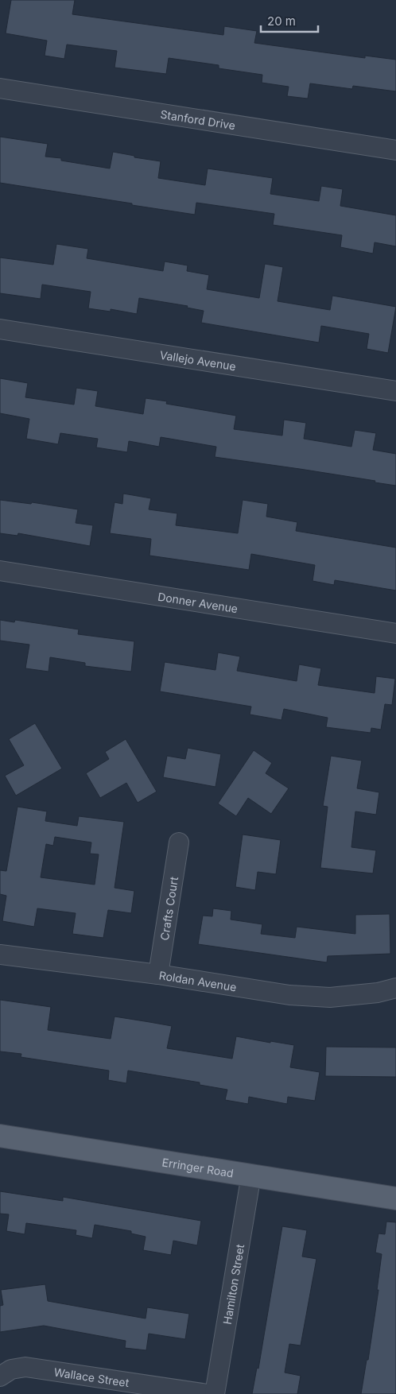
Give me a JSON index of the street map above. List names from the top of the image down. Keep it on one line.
{"streets":{"main road":["Erringer Road"],"street":["Stanford Drive","Vallejo Avenue","Donner Avenue","Crafts Court","Roldan Avenue","Hamilton Street","Wallace Street"]},"crossings":[["Crafts Court","Roldan Avenue"],["Erringer Road","Hamilton Street"]],"scale_bar":"20 m"}
